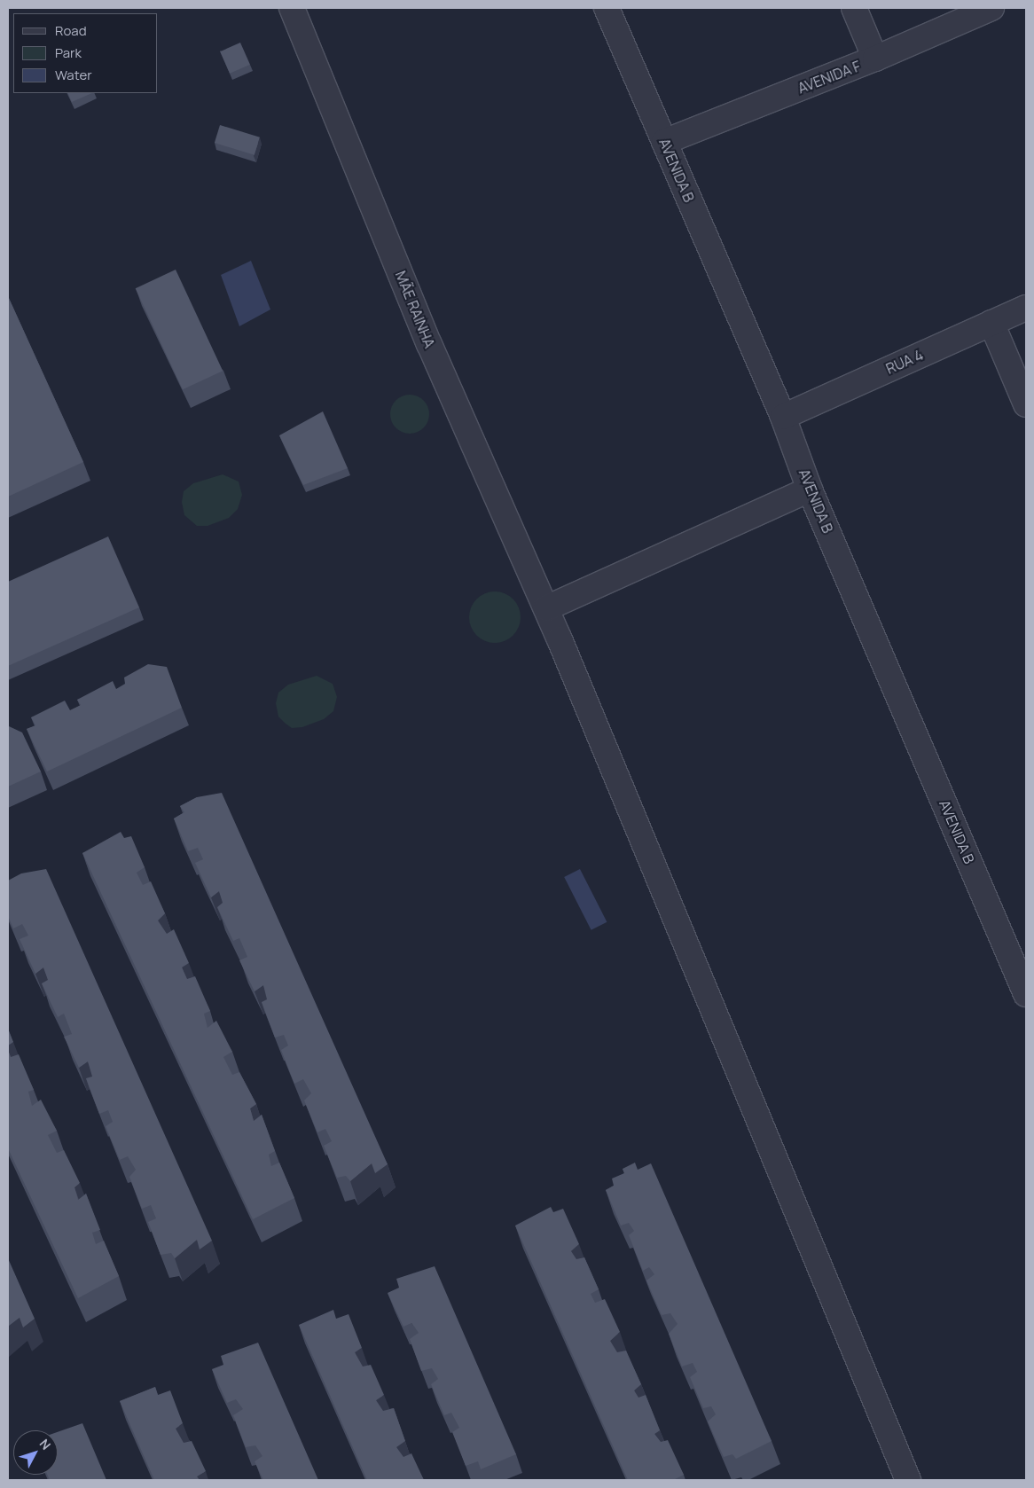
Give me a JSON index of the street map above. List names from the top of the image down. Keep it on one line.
{"streets":{"street":["AVENIDA F","AVENIDA B","MÃE RAINHA","RUA 4"]},"crossings":[["AVENIDA F","AVENIDA B"],["AVENIDA B","RUA 4"]],"legend":["Road","Park","Water"],"north":"top right"}
